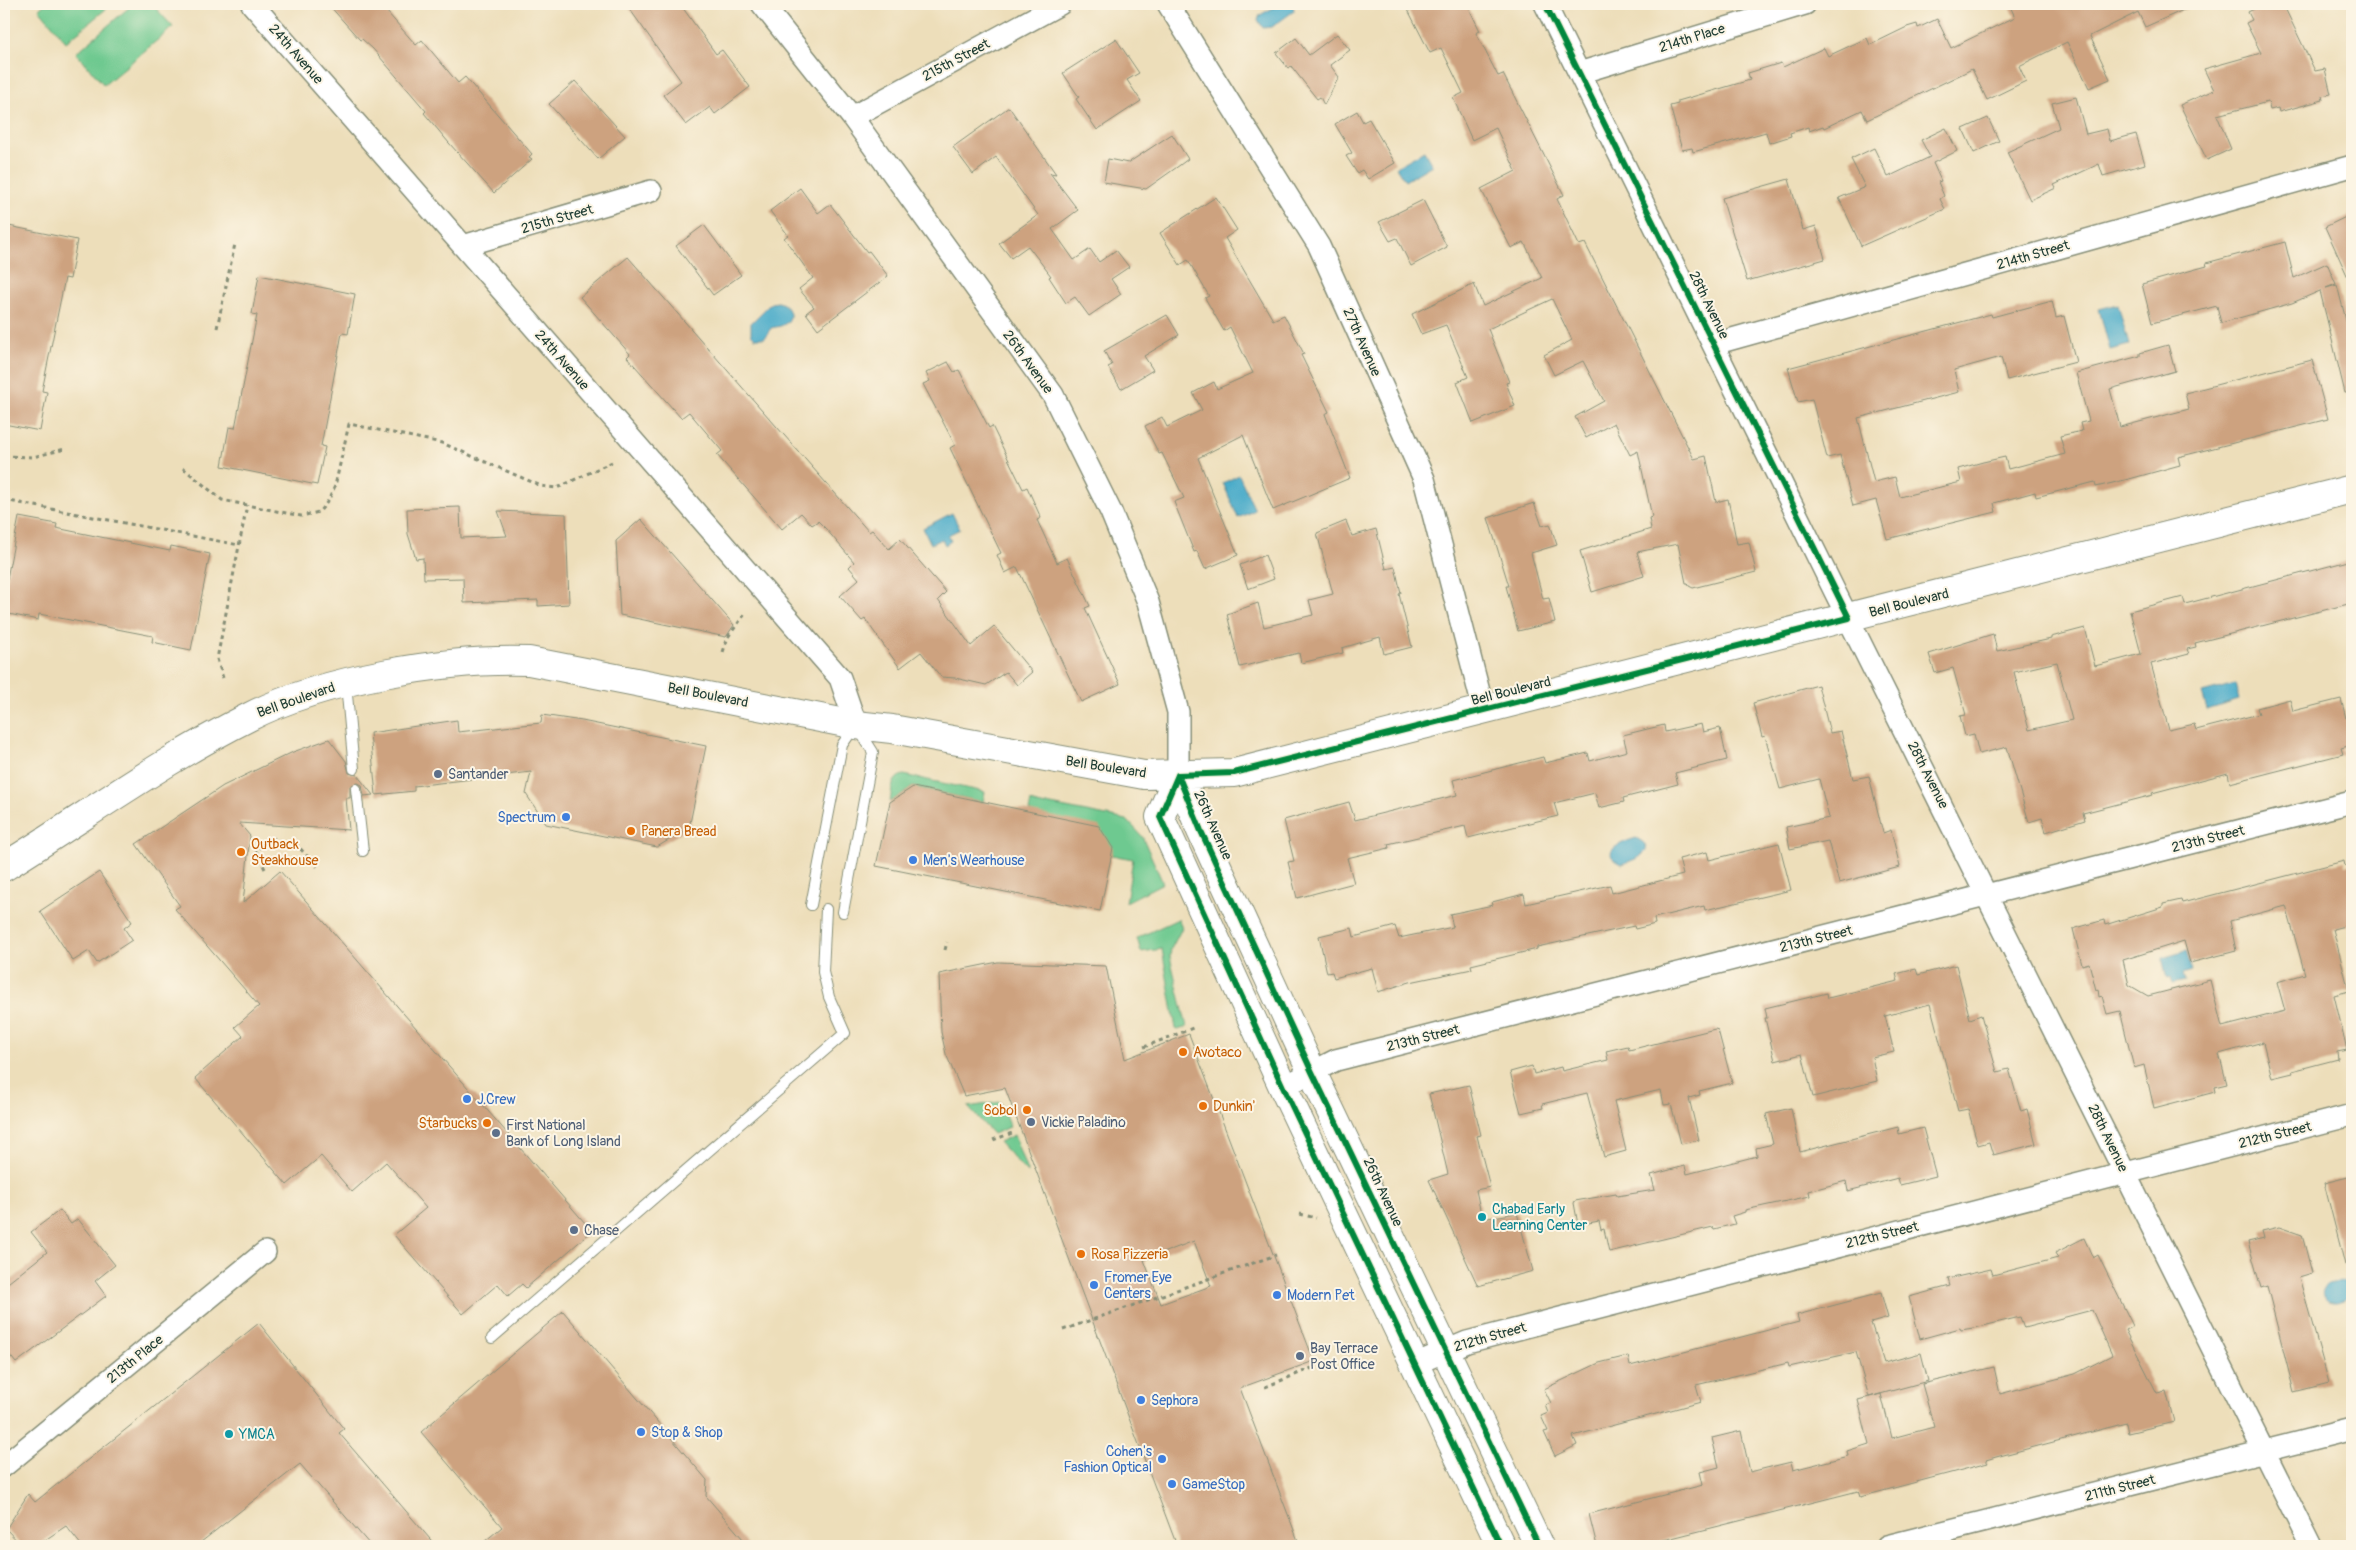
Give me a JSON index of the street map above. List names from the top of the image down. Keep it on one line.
{"streets":{"street":["214th Place","24th Avenue","215th Street","214th Street","28th Avenue","27th Avenue","26th Avenue","Bell Boulevard","213th Street","212th Street","213th Place","211th Street"]},"crossings":[["214th Place","28th Avenue"],["24th Avenue","215th Street"],["24th Avenue","Bell Boulevard"],["215th Street","26th Avenue"],["214th Street","28th Avenue"],["28th Avenue","Bell Boulevard"],["28th Avenue","213th Street"],["28th Avenue","212th Street"],["28th Avenue","211th Street"],["27th Avenue","Bell Boulevard"],["26th Avenue","Bell Boulevard"],["26th Avenue","213th Street"],["26th Avenue","212th Street"]],"places":["Santander","Spectrum","Panera Bread","Outback Steakhouse","Men's Wearhouse","Avotaco","J.Crew","Dunkin'","Sobol","Vickie Paladino","Starbucks","First National Bank of Long Island","Chabad Early Learning Center","Chase","Rosa Pizzeria","Fromer Eye Centers","Modern Pet","Bay Terrace Post Office","Sephora","Stop & Shop","YMCA","Cohen's Fashion Optical","GameStop"]}
